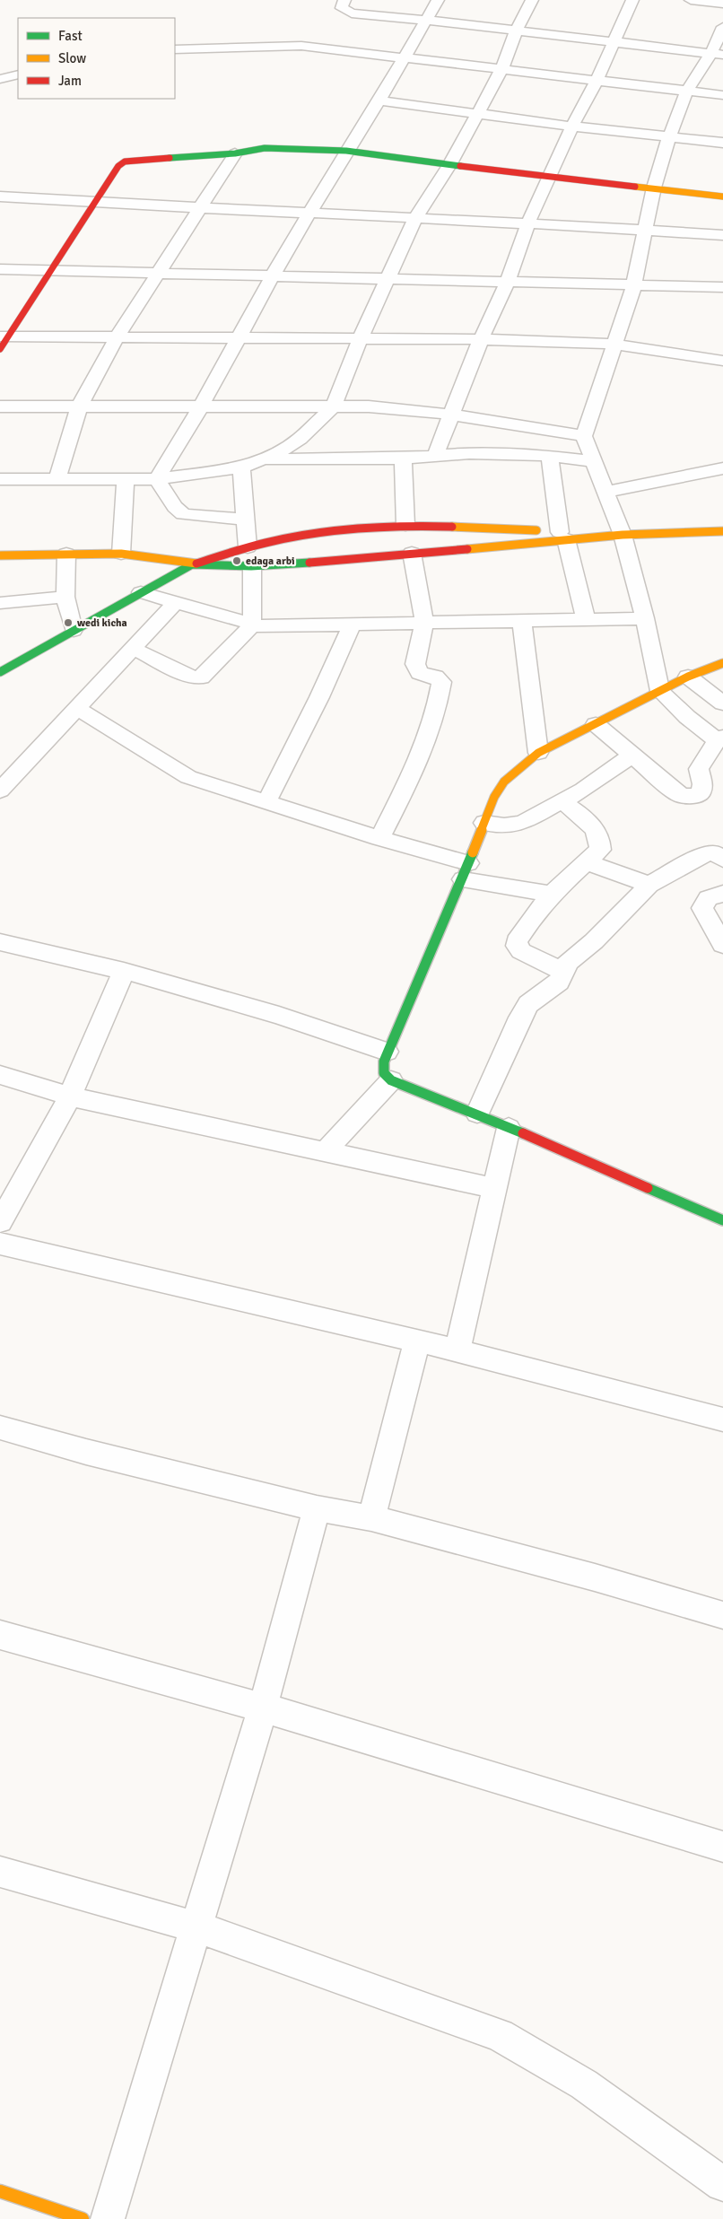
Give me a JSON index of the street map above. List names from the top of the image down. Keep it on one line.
{"places":["edaga arbi","wedi kicha"],"legend":["Fast","Slow","Jam"]}
